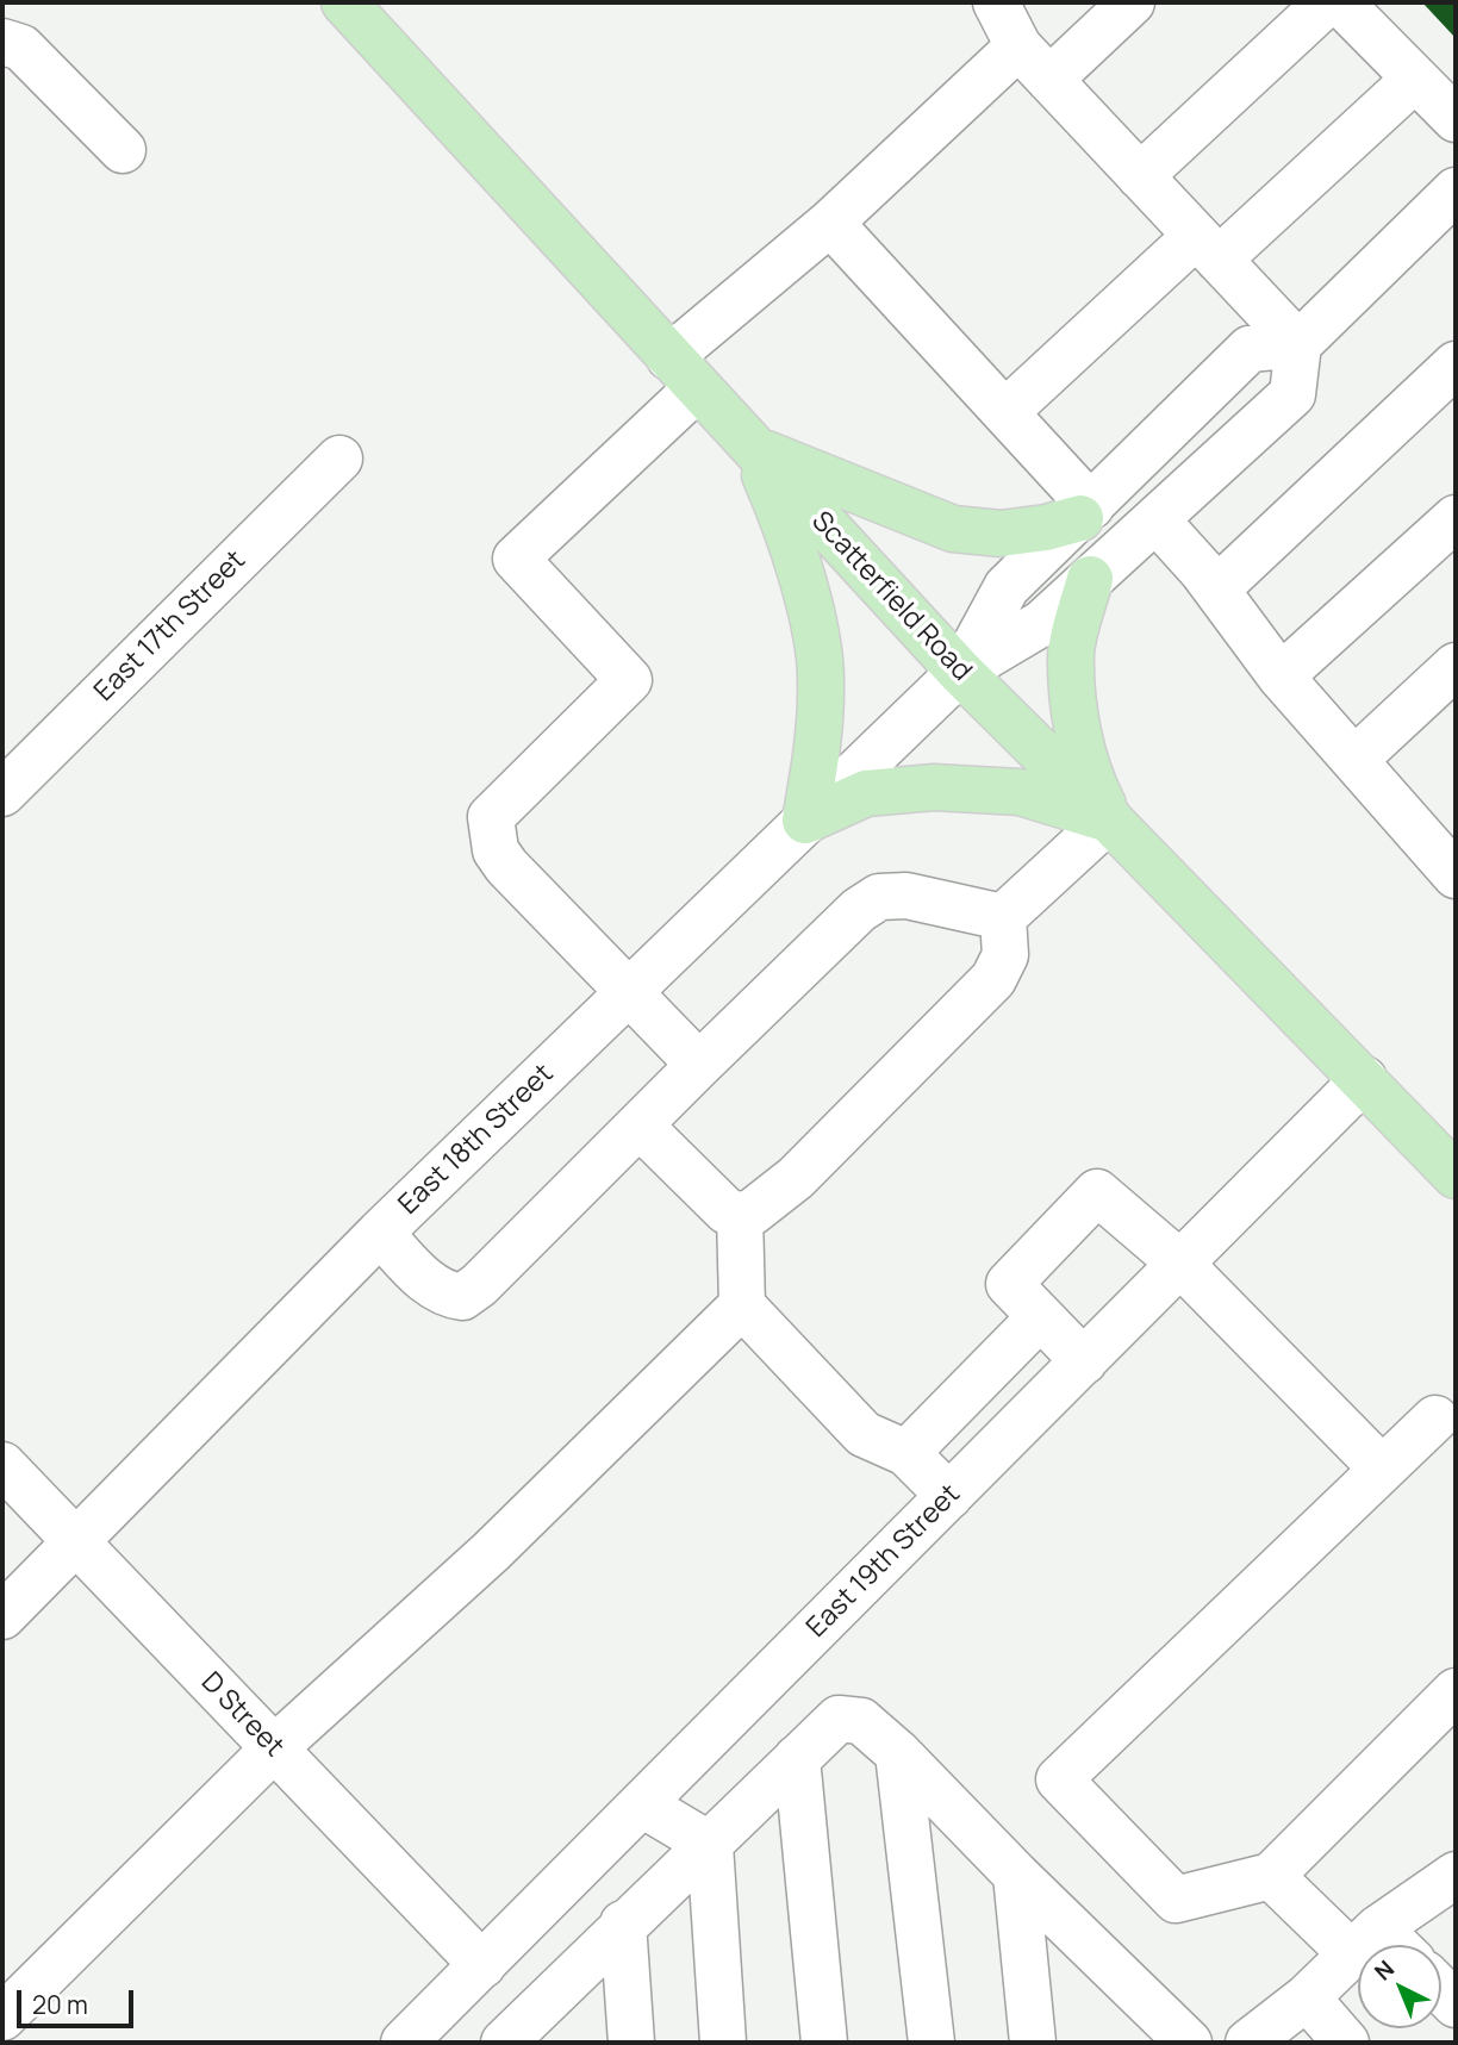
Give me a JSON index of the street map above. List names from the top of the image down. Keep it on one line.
{"streets":{"main road":["Scatterfield Road"],"street":["East 17th Street","East 18th Street","East 19th Street","D Street"]},"crossings":[["Scatterfield Road","East 18th Street"],["Scatterfield Road","East 19th Street"],["East 18th Street","D Street"],["East 19th Street","D Street"]],"scale_bar":"20 m","north":"top left"}
